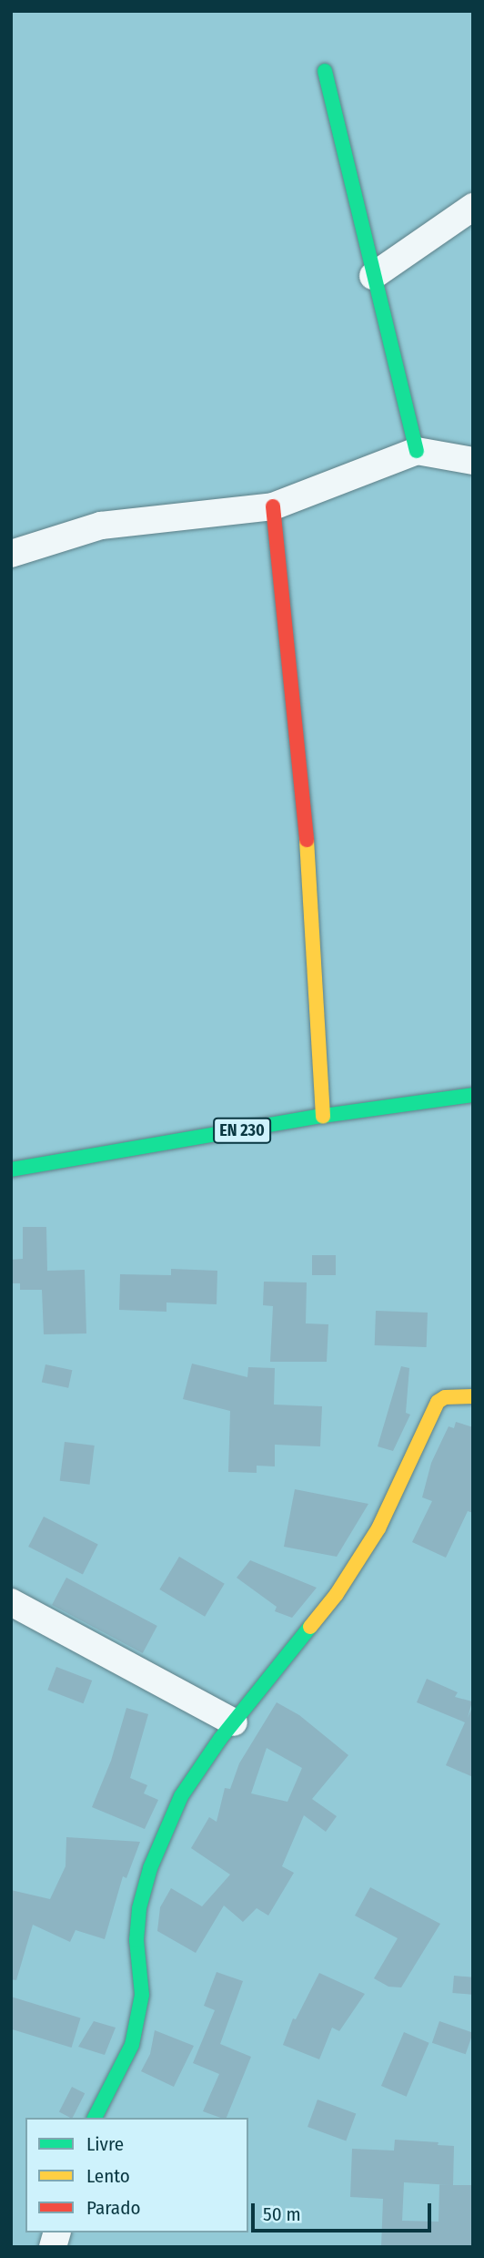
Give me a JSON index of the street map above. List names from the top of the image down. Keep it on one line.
{"streets":{"street":["EN 230"]},"legend":["Livre","Lento","Parado"],"scale_bar":"50 m"}
